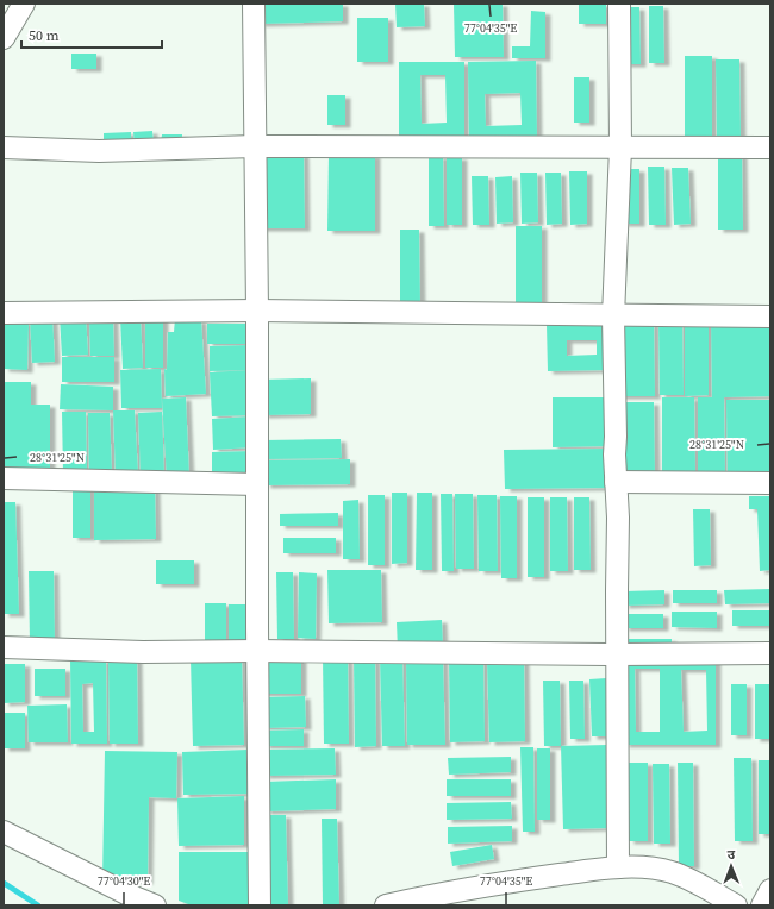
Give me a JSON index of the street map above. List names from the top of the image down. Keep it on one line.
{"scale_bar":"50 m","north":"top","coordinates":["77°04'35\"E","28°31'25\"N","77°04'30\"E"]}
